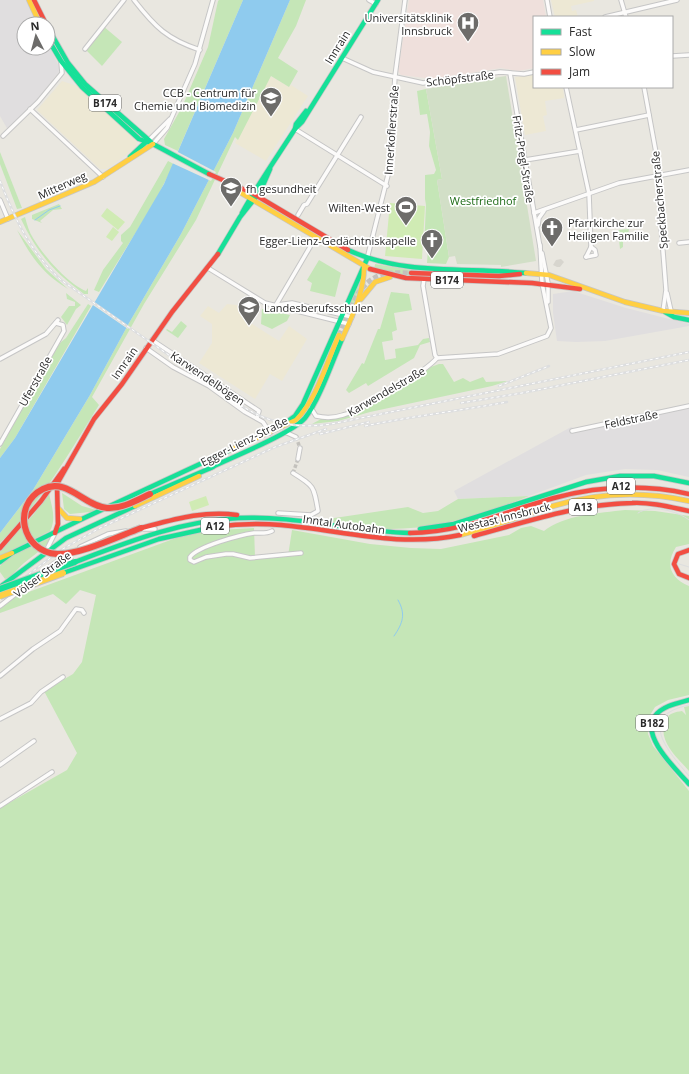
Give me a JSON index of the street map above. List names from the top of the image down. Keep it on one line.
{"streets":{"main road":["Innrain","B174","Mitterweg","Egger-Lienz-Straße","A12","A13","Westast Innsbruck","Inntal Autobahn","B182"],"street":["Schöpfstraße","Innerkoflerstraße","Fritz-Pregl-Straße","Speckbacherstraße","Karwendelbögen","Uferstraße","Karwendelstraße","Feldstraße","Völser Straße"]},"crossings":[["Innrain","Schöpfstraße"],["Innrain","B174"],["Innrain","Karwendelbögen"],["Innrain","Egger-Lienz-Straße"],["Schöpfstraße","Innerkoflerstraße"],["Schöpfstraße","Fritz-Pregl-Straße"],["B174","Innerkoflerstraße"],["B174","Fritz-Pregl-Straße"],["B174","Mitterweg"],["B174","Speckbacherstraße"],["B174","Egger-Lienz-Straße"],["Karwendelbögen","Egger-Lienz-Straße"],["Karwendelstraße","Egger-Lienz-Straße"],["Egger-Lienz-Straße","Inntal Autobahn"],["Westast Innsbruck","Inntal Autobahn"]],"parks":["Westfriedhof"],"places":{"hospital":["Universitätsklinik Innsbruck"],"school or university":["CCB - Centrum für Chemie und Biomedizin","fh gesundheit","Landesberufsschulen"],"sports":["Wilten-West"],"church":["Pfarrkirche zur Heiligen Familie","Egger-Lienz-Gedächtniskapelle"]},"legend":["Fast","Slow","Jam"],"north":"top"}
